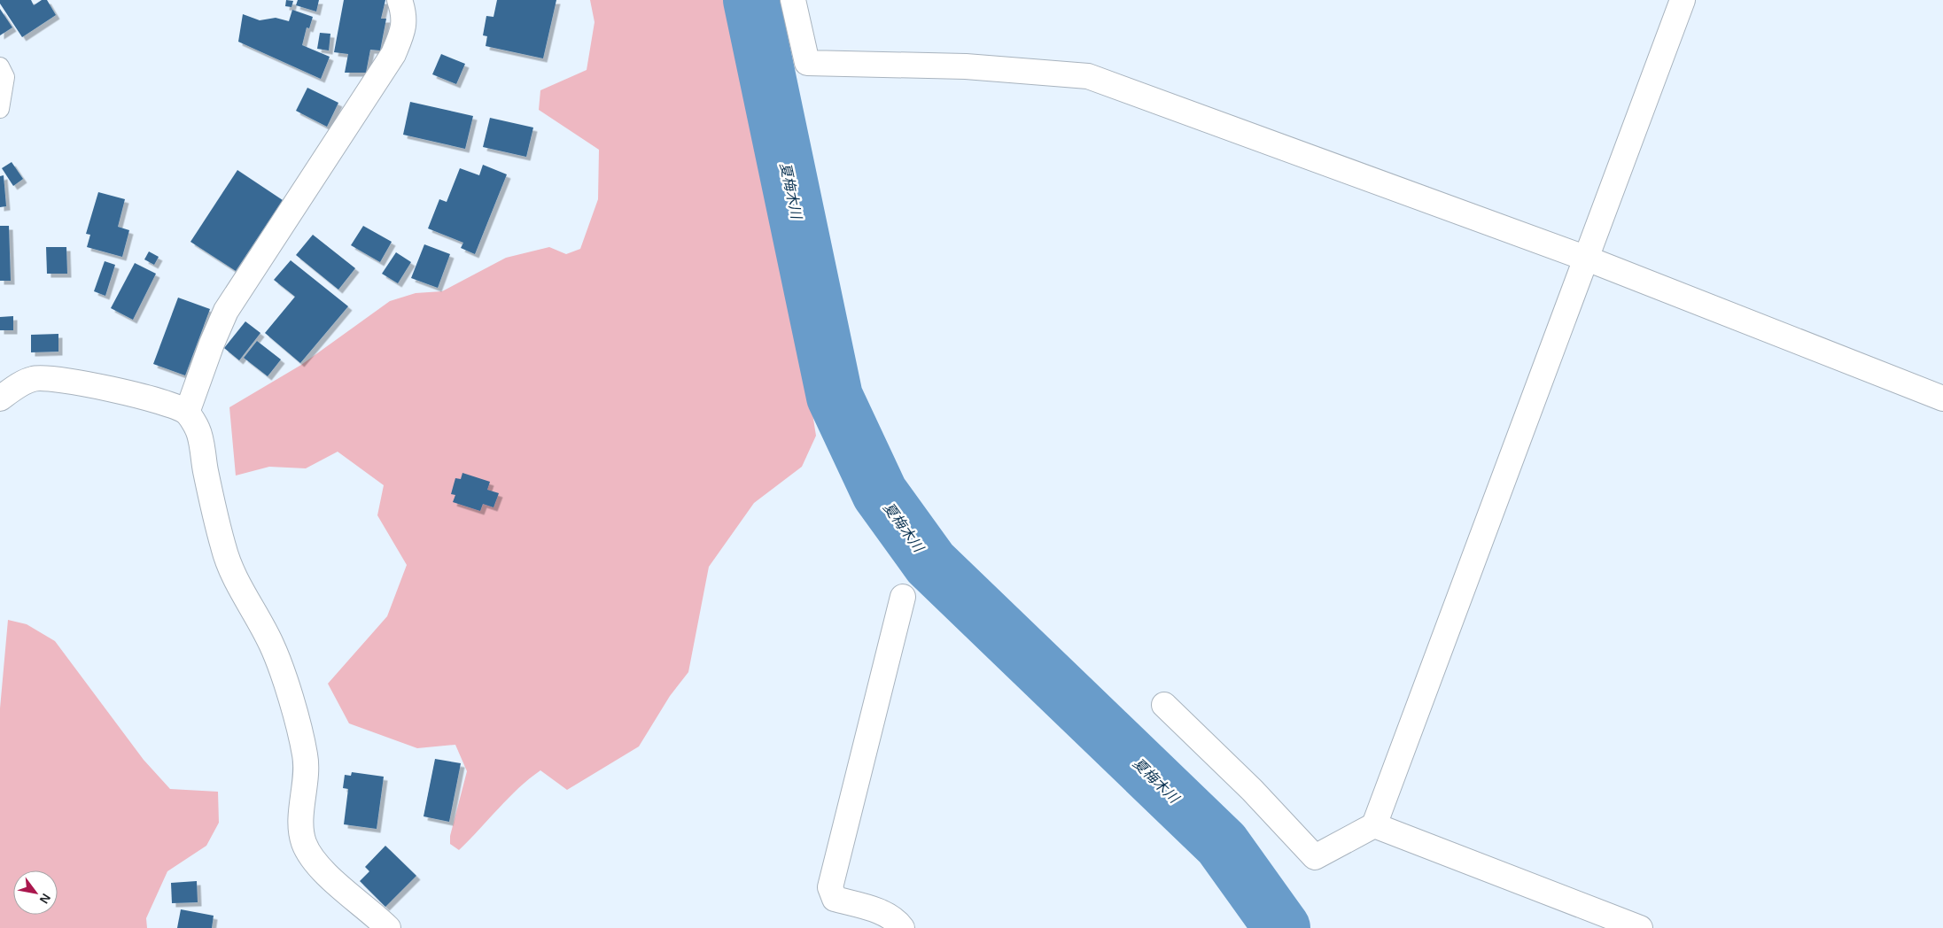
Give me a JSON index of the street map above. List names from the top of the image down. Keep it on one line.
{"water":["夏梅木川"],"north":"bottom right"}
